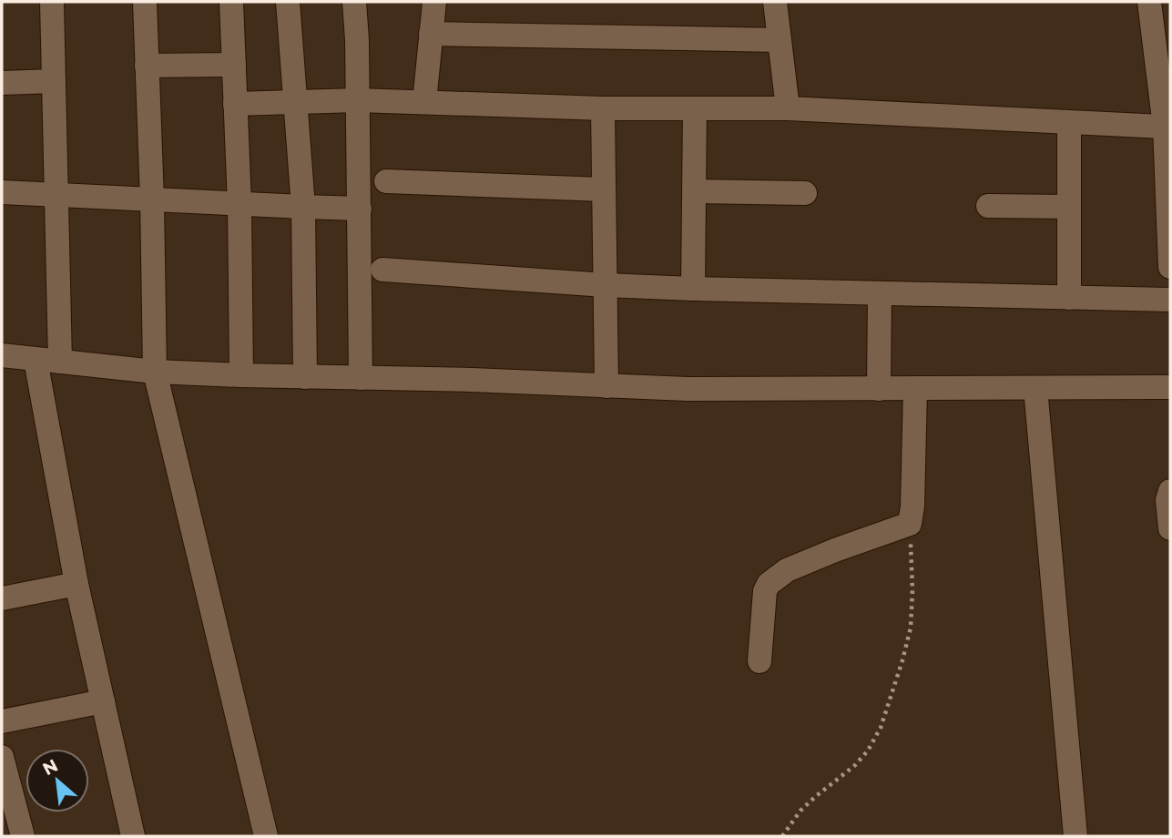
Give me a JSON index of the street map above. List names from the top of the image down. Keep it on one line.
{"north":"top left"}
